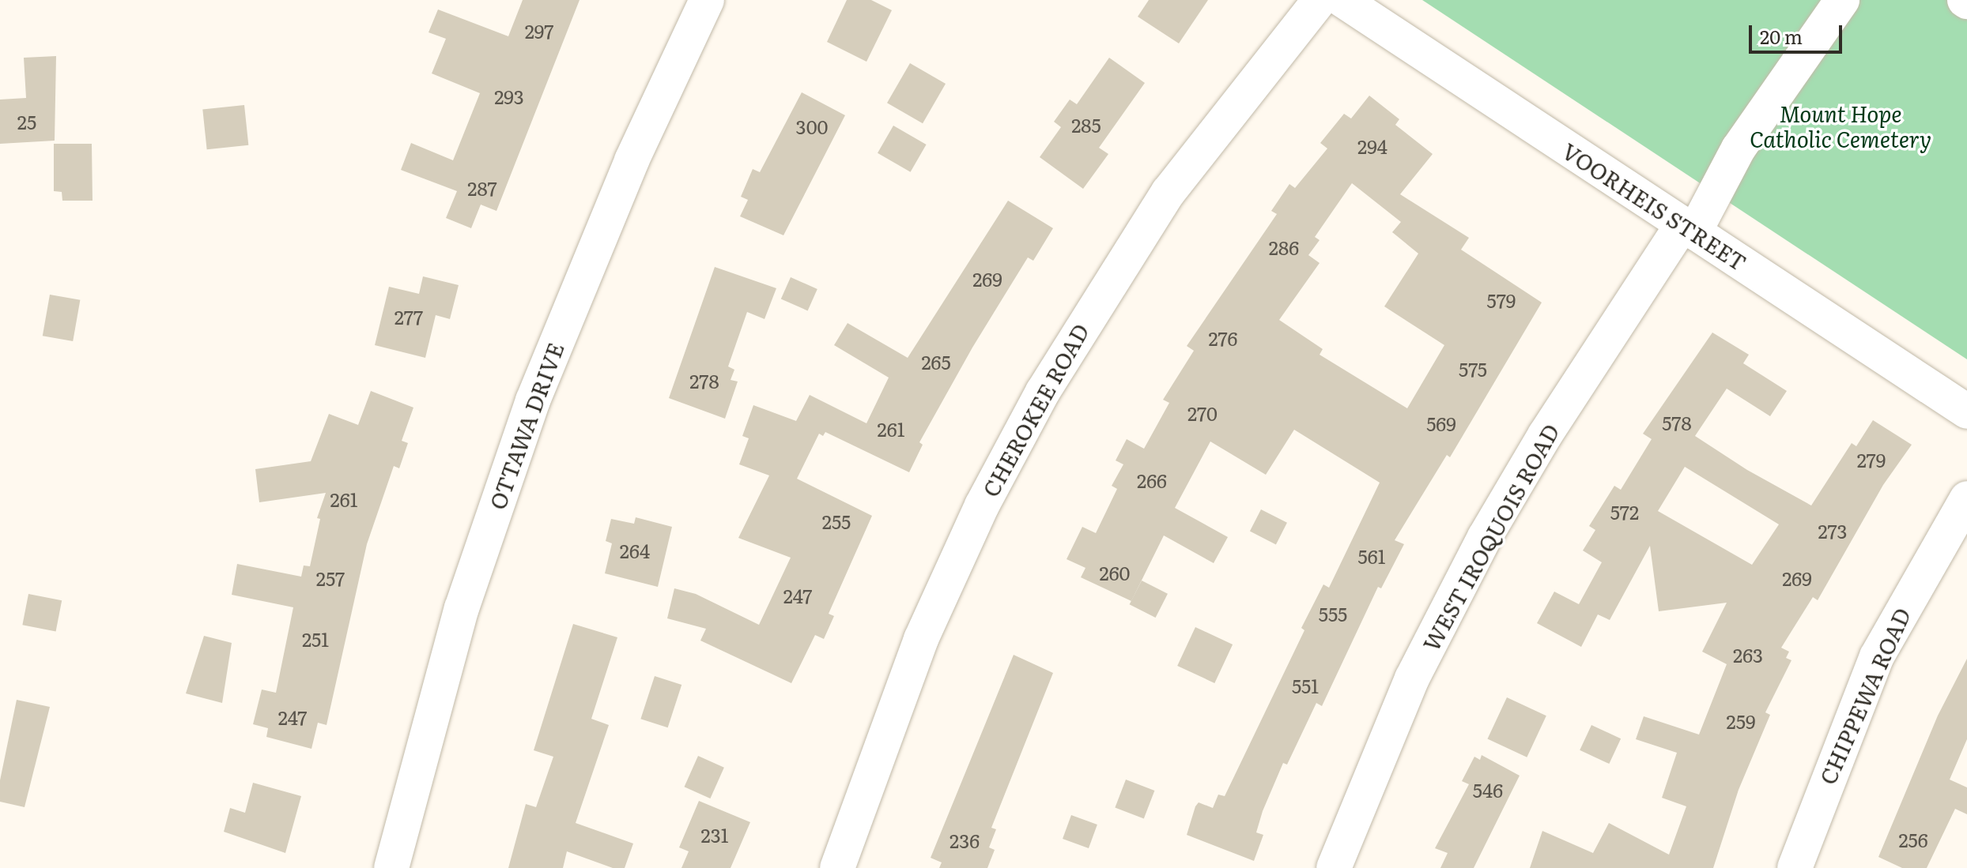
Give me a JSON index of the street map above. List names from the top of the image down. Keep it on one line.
{"streets":{"street":["VOORHEIS STREET","CHEROKEE ROAD","OTTAWA DRIVE","WEST IROQUOIS ROAD","CHIPPEWA ROAD"]},"crossings":[["VOORHEIS STREET","WEST IROQUOIS ROAD"]],"parks":["Mount Hope Catholic Cemetery"],"house_numbers":["297","293","25","285","300","294","287","286","269","579","277","276","265","575","278","270","578","569","261","279","266","261","572","255","273","264","561","260","257","269","247","555","251","263","551","247","259","546","231","256","236"],"scale_bar":"20 m"}
